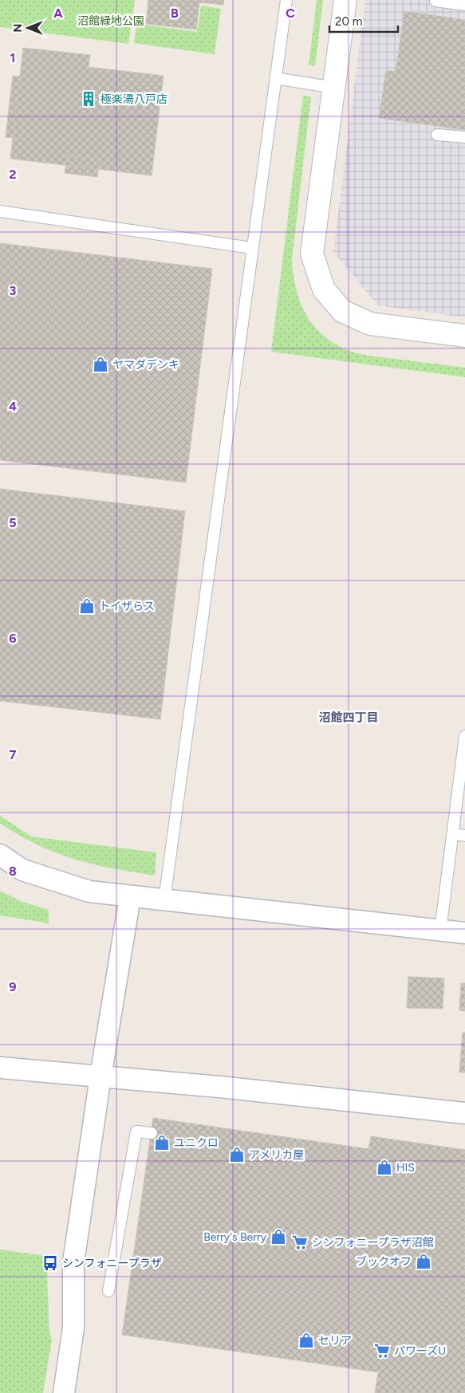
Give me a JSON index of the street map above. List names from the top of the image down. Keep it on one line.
{"districts":["沼館四丁目"],"parks":["沼館緑地公園"],"places":{"building":["極楽湯八戸店"],"shop":["ヤマダデンキ","トイザらス","ユニクロ","アメリカ屋","HIS","Berry's Berry","ブックオフ","セリア"],"supermarket":["シンフォニープラザ沼館","パワーズU"],"bus stop":["シンフォニープラザ"]},"scale_bar":"20 m","north":"left","grid":{"columns":["A","B","C"],"rows":["1","2","3","4","5","6","7","8","9"]}}
